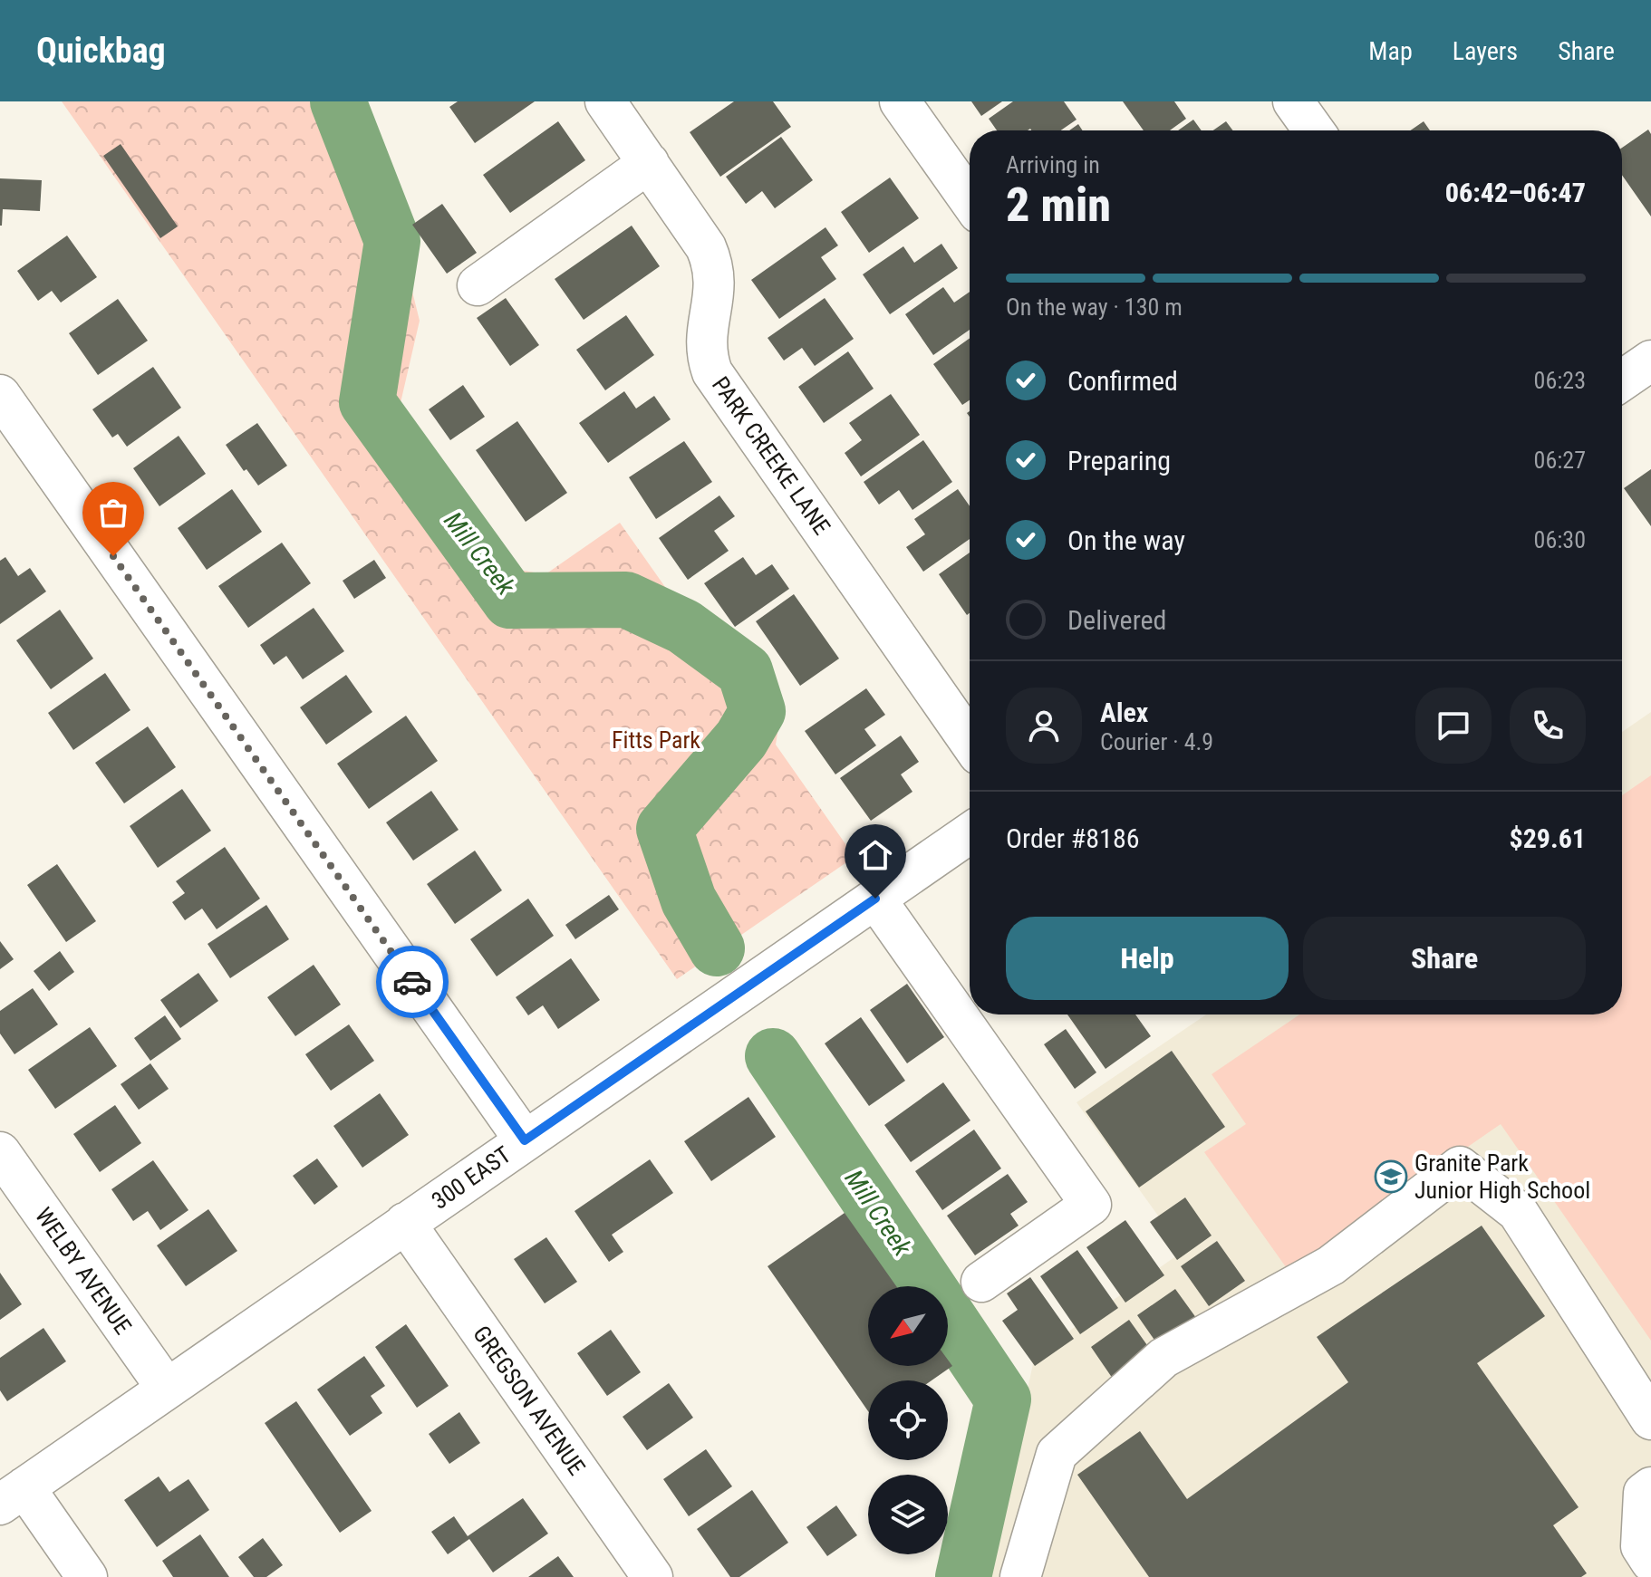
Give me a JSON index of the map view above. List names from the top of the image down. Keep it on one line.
{"streets":{"street":["PARK CREEKE LANE","300 EAST","WELBY AVENUE","GREGSON AVENUE"]},"crossings":[["300 EAST","WELBY AVENUE"],["300 EAST","GREGSON AVENUE"]],"water":["Mill Creek"],"parks":["Fitts Park"],"places":{"school or university":["Granite Park Junior High School"]},"north":"bottom left","page":{"header":"Quickbag","nav":["Map","Layers","Share"],"heading":["2 min","Arriving in","06:42–06:47"],"panel":["Alex","Courier · 4.9","Order #8186","$29.61"],"bar":"On the way · 130 m","list":[["Confirmed","06:23"],["Preparing","06:27"],["On the way","06:30"],"Delivered"],"buttons":["Help","Share"]}}
